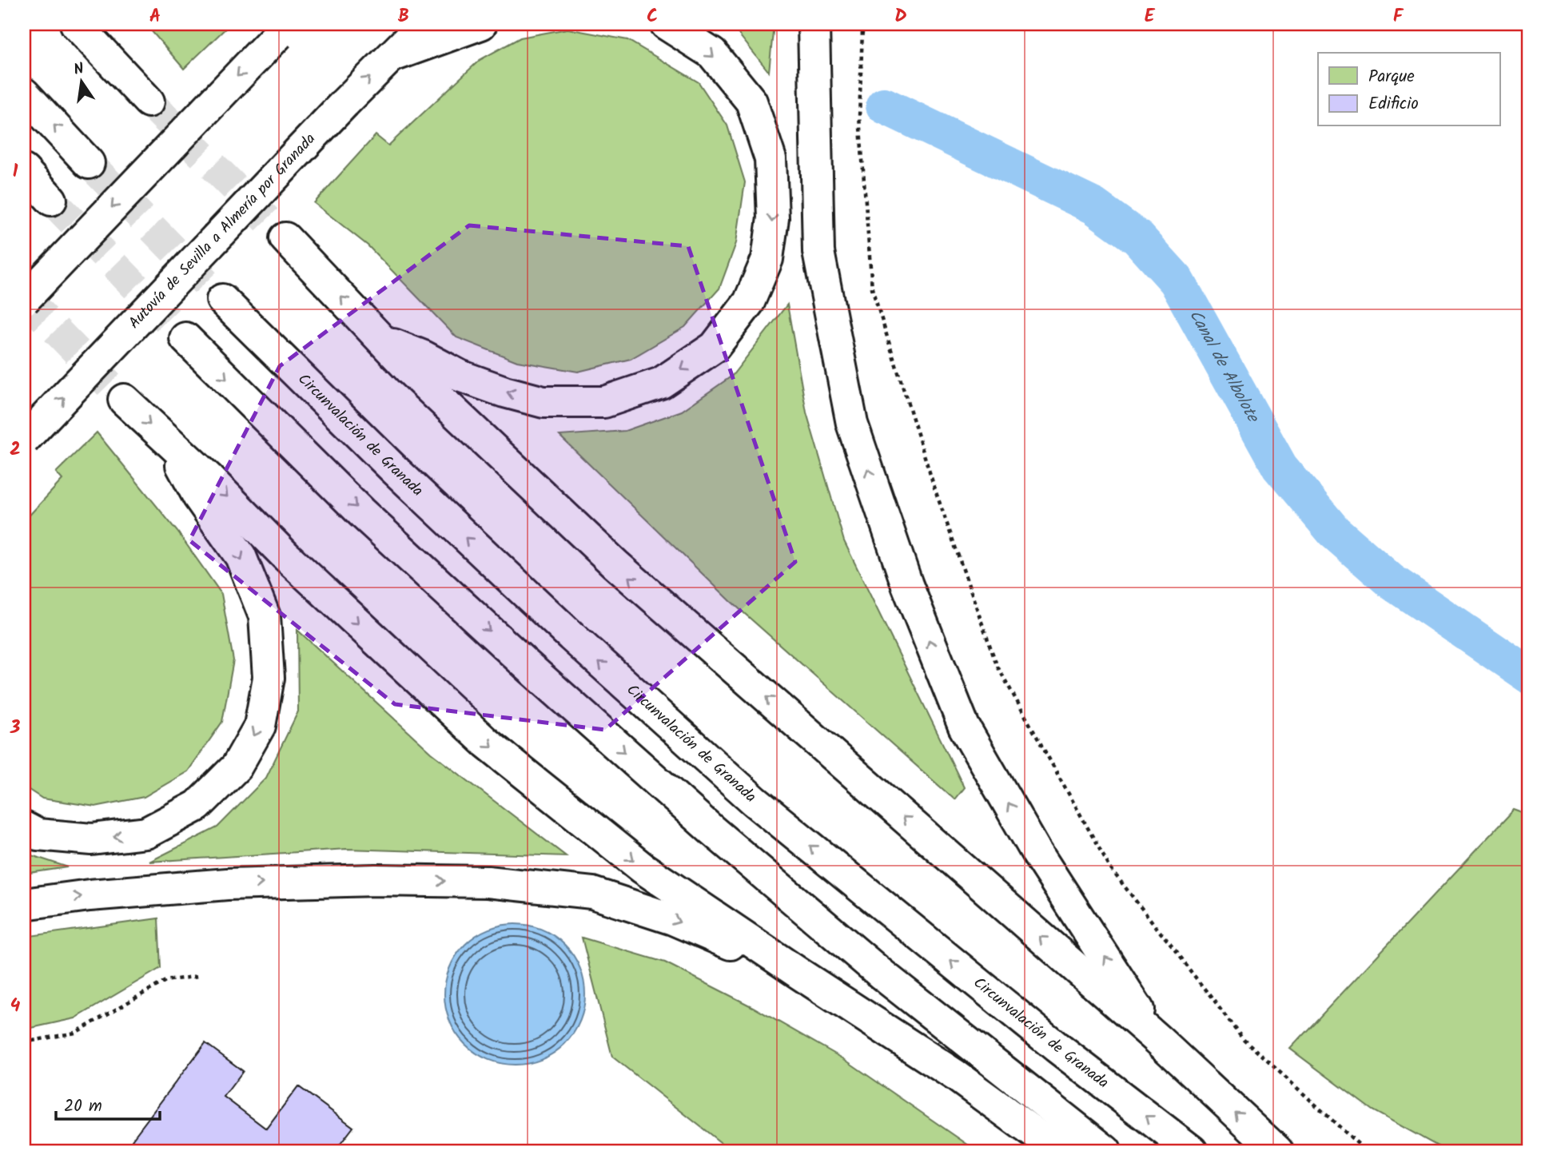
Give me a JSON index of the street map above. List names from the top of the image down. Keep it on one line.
{"streets":{"highway":["Autovía de Sevilla a Almería por Granada","Circunvalación de Granada"]},"water":["Canal de Albolote"],"legend":["Parque","Edificio"],"scale_bar":"20 m","north":"top","grid":{"columns":["A","B","C","D","E","F"],"rows":["1","2","3","4"]}}
